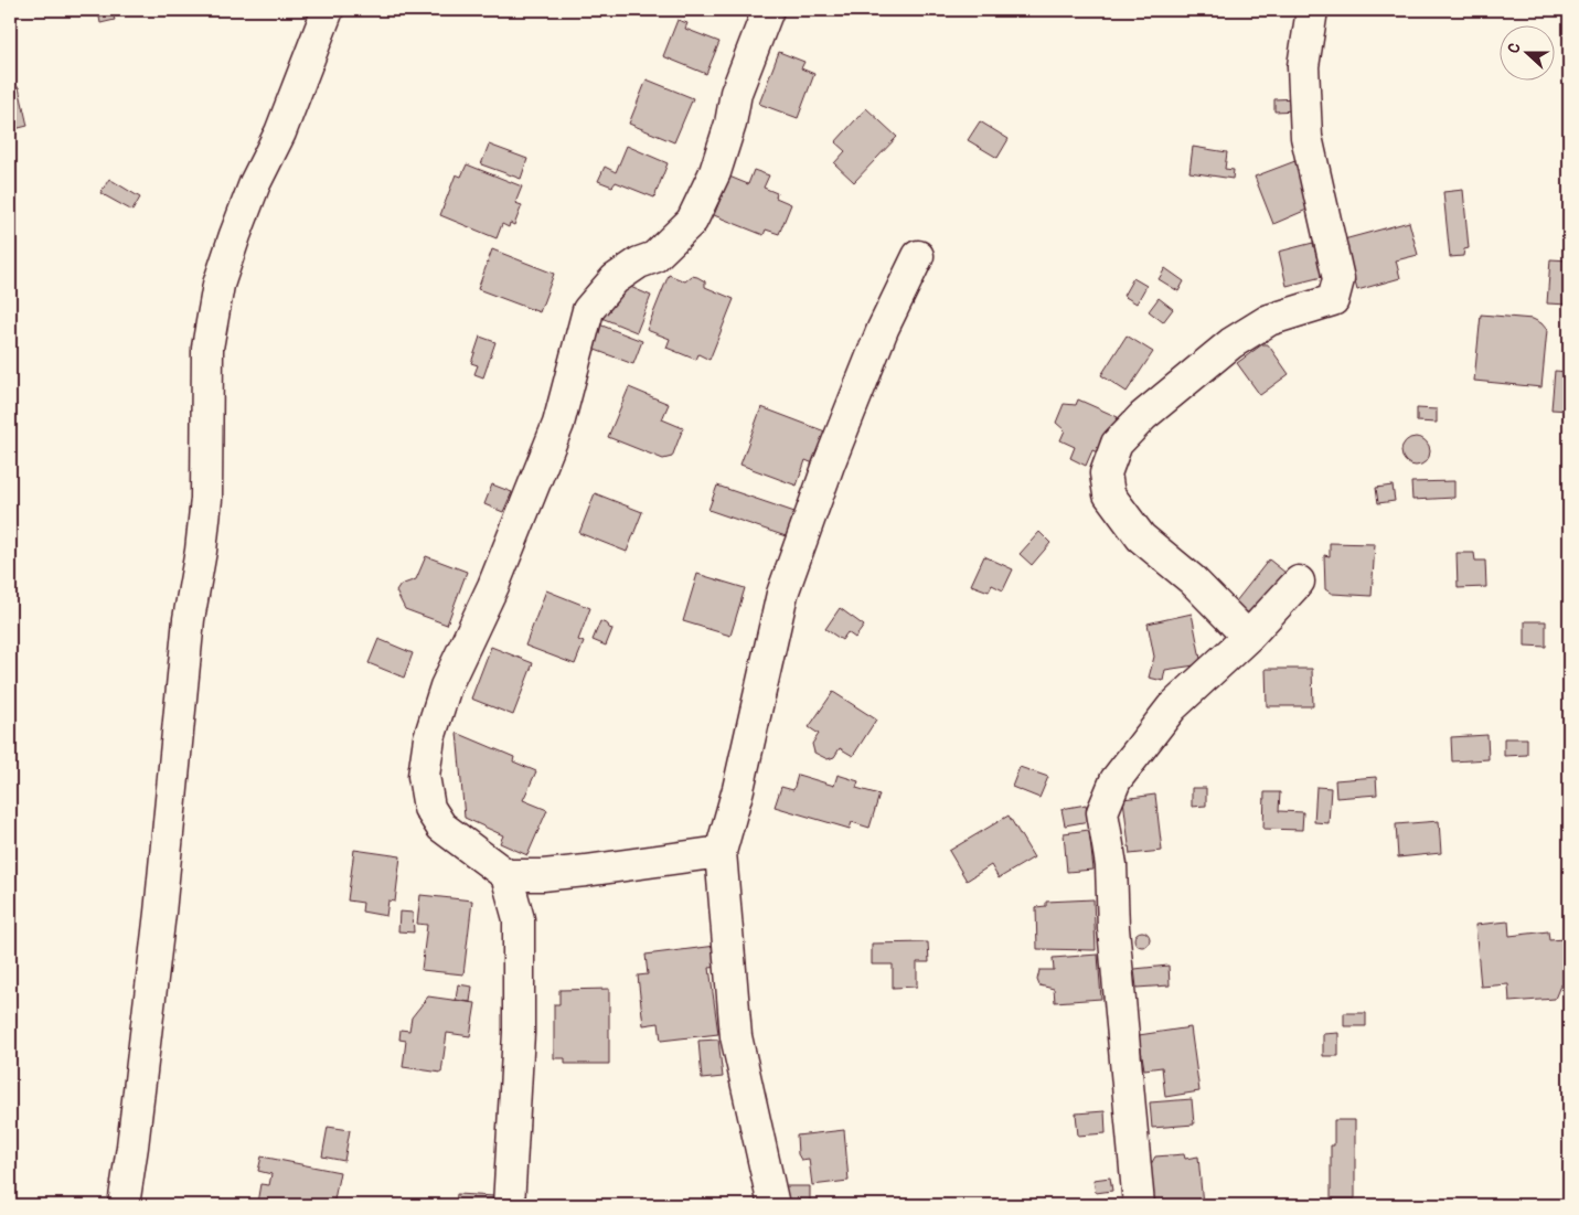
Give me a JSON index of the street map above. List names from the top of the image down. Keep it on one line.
{"north":"left"}
